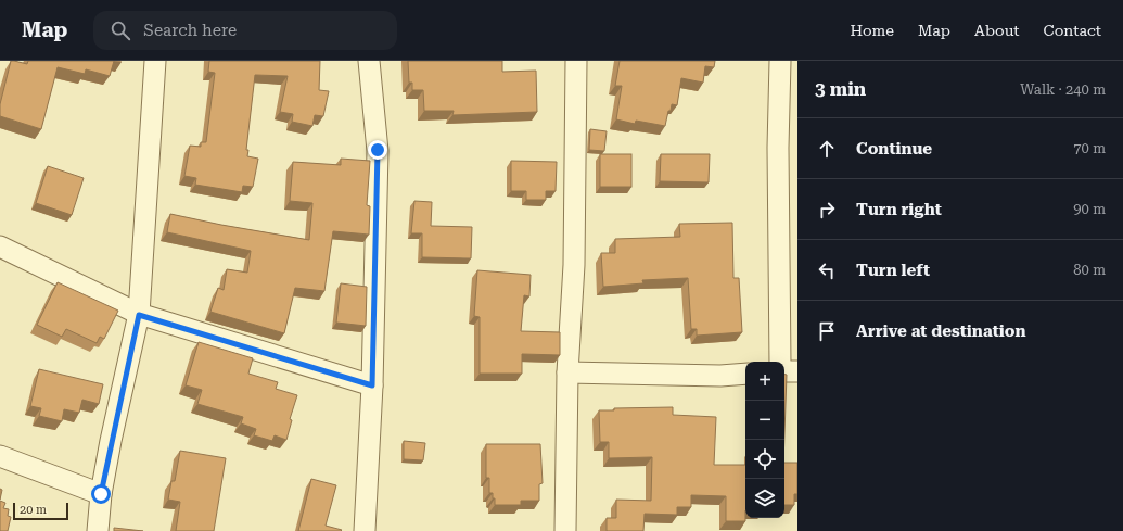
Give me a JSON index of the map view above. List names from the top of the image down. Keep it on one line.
{"scale_bar":"20 m","page":{"header":"Map","search":"Search here","nav":["Home","Map","About","Contact"],"heading":["3 min","Walk · 240 m"],"list":[["Continue","70 m"],["Turn right","90 m"],["Turn left","80 m"],"Arrive at destination"],"map_buttons":["+","−"],"scale":"20 m"}}
